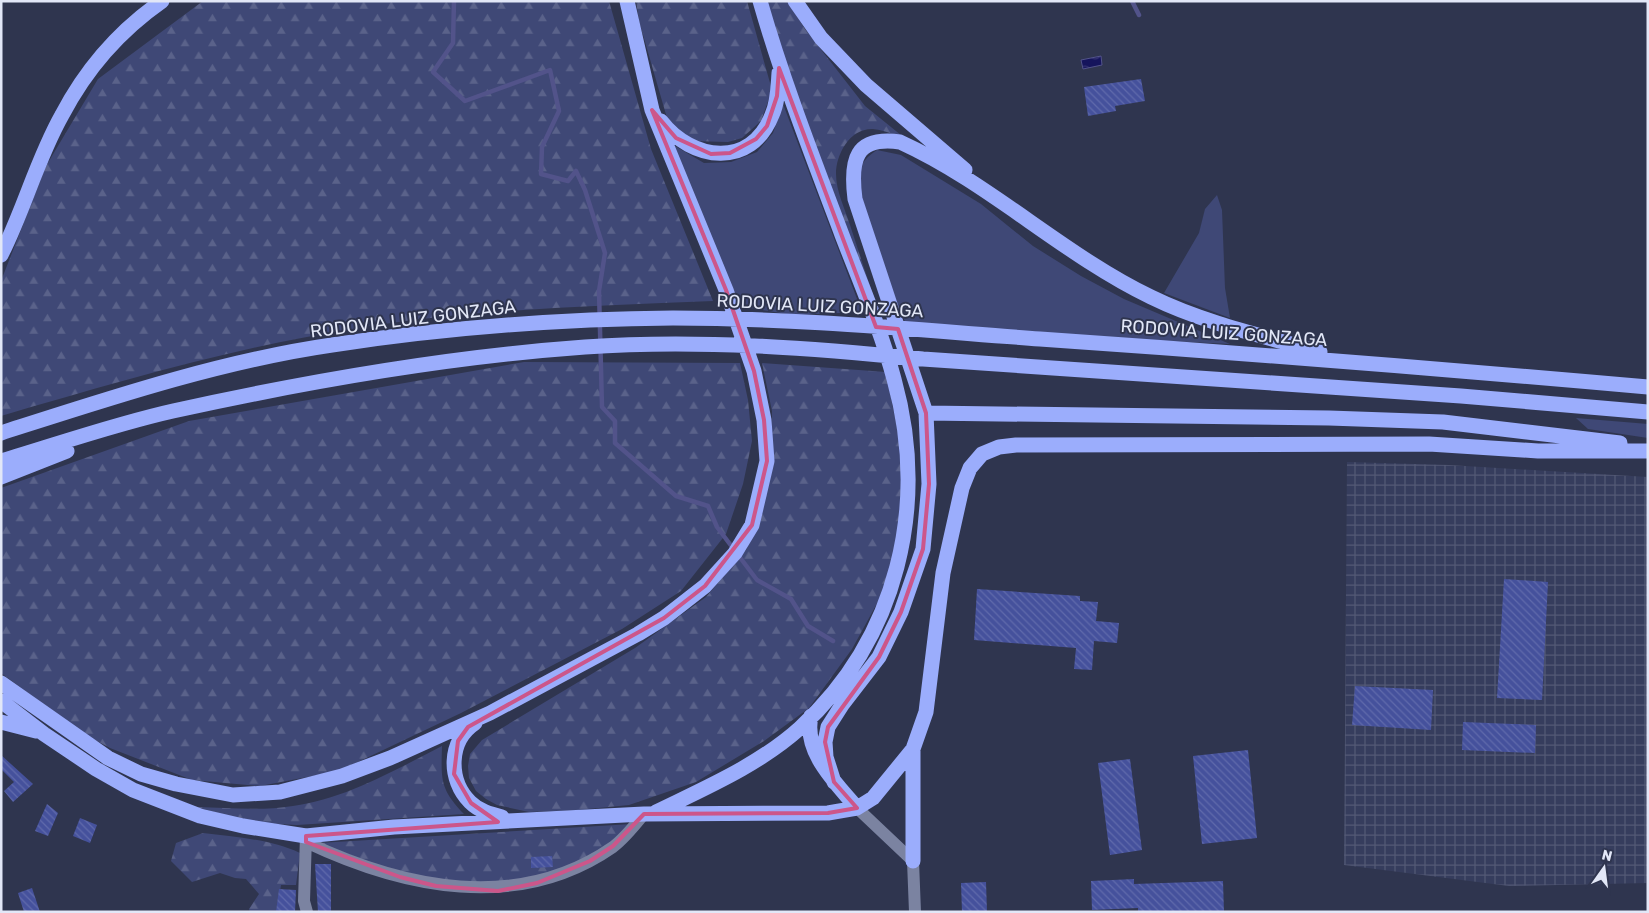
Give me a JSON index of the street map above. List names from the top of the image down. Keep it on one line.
{"streets":{"highway":["RODOVIA LUIZ GONZAGA"]},"north":"top"}
